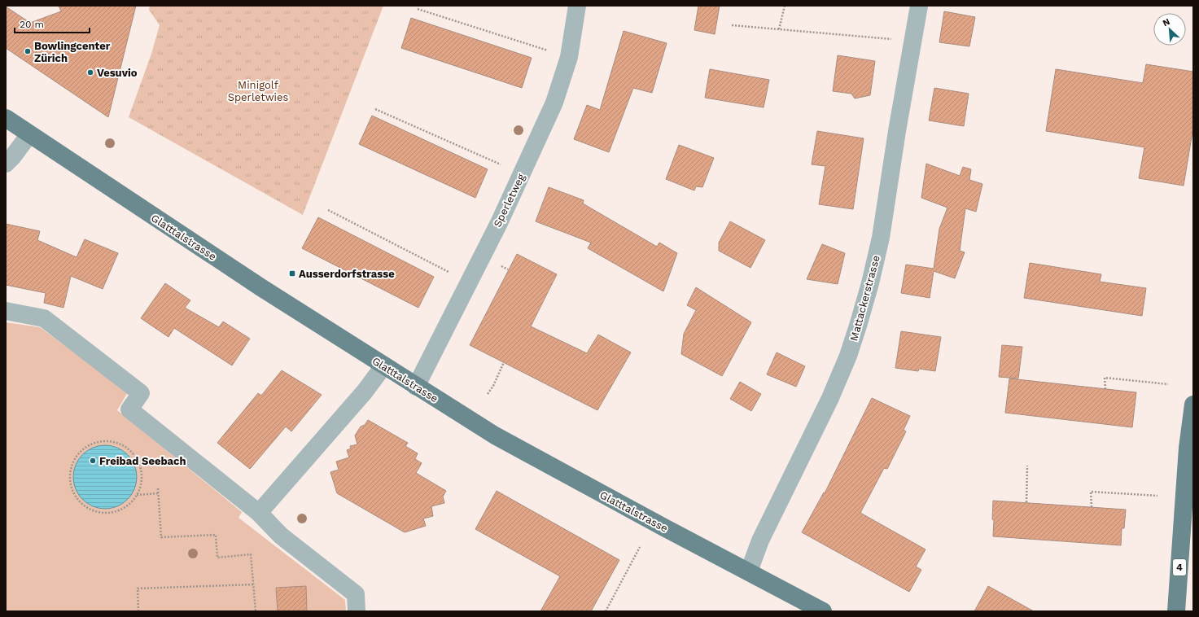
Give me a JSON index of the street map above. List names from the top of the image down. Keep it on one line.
{"streets":{"main road":["Glatttalstrasse","4"],"street":["Sperletweg","Mattackerstrasse"]},"crossings":[["Sperletweg","Glatttalstrasse"],["Glatttalstrasse","Mattackerstrasse"]],"parks":["Minigolf Sperletwies"],"places":{"other":["Bowlingcenter Zürich","Vesuvio","Freibad Seebach"],"transit":["Ausserdorfstrasse"]},"scale_bar":"20 m","north":"top left"}
